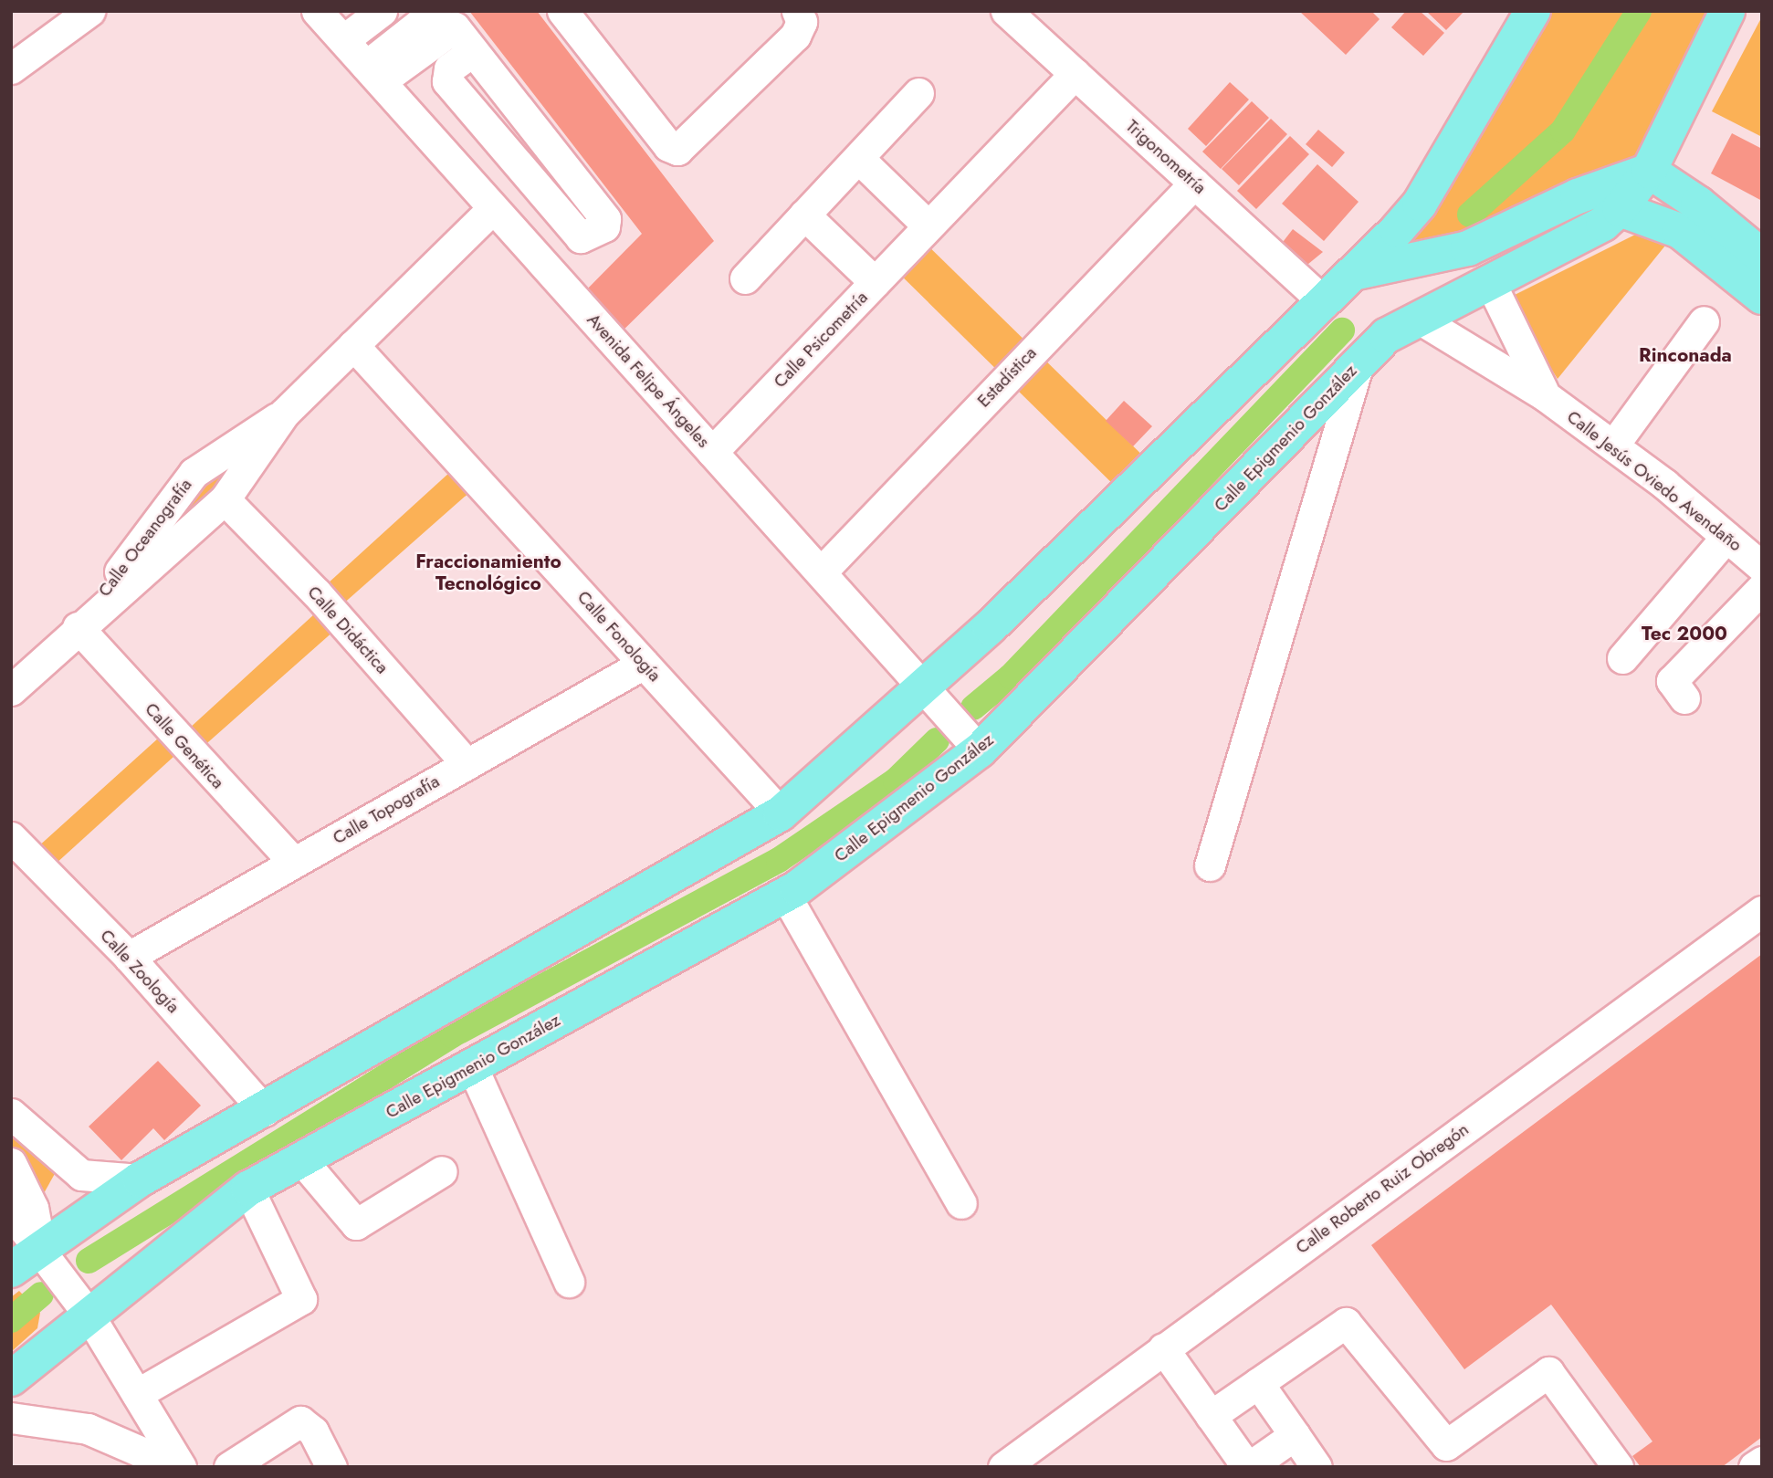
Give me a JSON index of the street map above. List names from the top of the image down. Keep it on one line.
{"streets":{"main road":["Calle Epigmenio González"],"street":["Trigonometría","Calle Psicometría","Estadística","Avenida Felipe Ángeles","Calle Jesús Oviedo Avendaño","Calle Oceanografía","Calle Didáctica","Calle Fonología","Calle Genética","Calle Topografía","Calle Zoología","Calle Roberto Ruiz Obregón"]},"crossings":[["Trigonometría","Calle Psicometría"],["Trigonometría","Estadística"],["Calle Psicometría","Avenida Felipe Ángeles"],["Estadística","Avenida Felipe Ángeles"],["Avenida Felipe Ángeles","Calle Epigmenio González"],["Avenida Felipe Ángeles","Calle Oceanografía"],["Calle Epigmenio González","Calle Jesús Oviedo Avendaño"],["Calle Oceanografía","Calle Didáctica"],["Calle Oceanografía","Calle Fonología"],["Calle Oceanografía","Calle Genética"],["Calle Didáctica","Calle Topografía"],["Calle Fonología","Calle Topografía"],["Calle Genética","Calle Topografía"],["Calle Topografía","Calle Zoología"]],"districts":["Rinconada","Fraccionamiento Tecnológico","Tec 2000"]}
